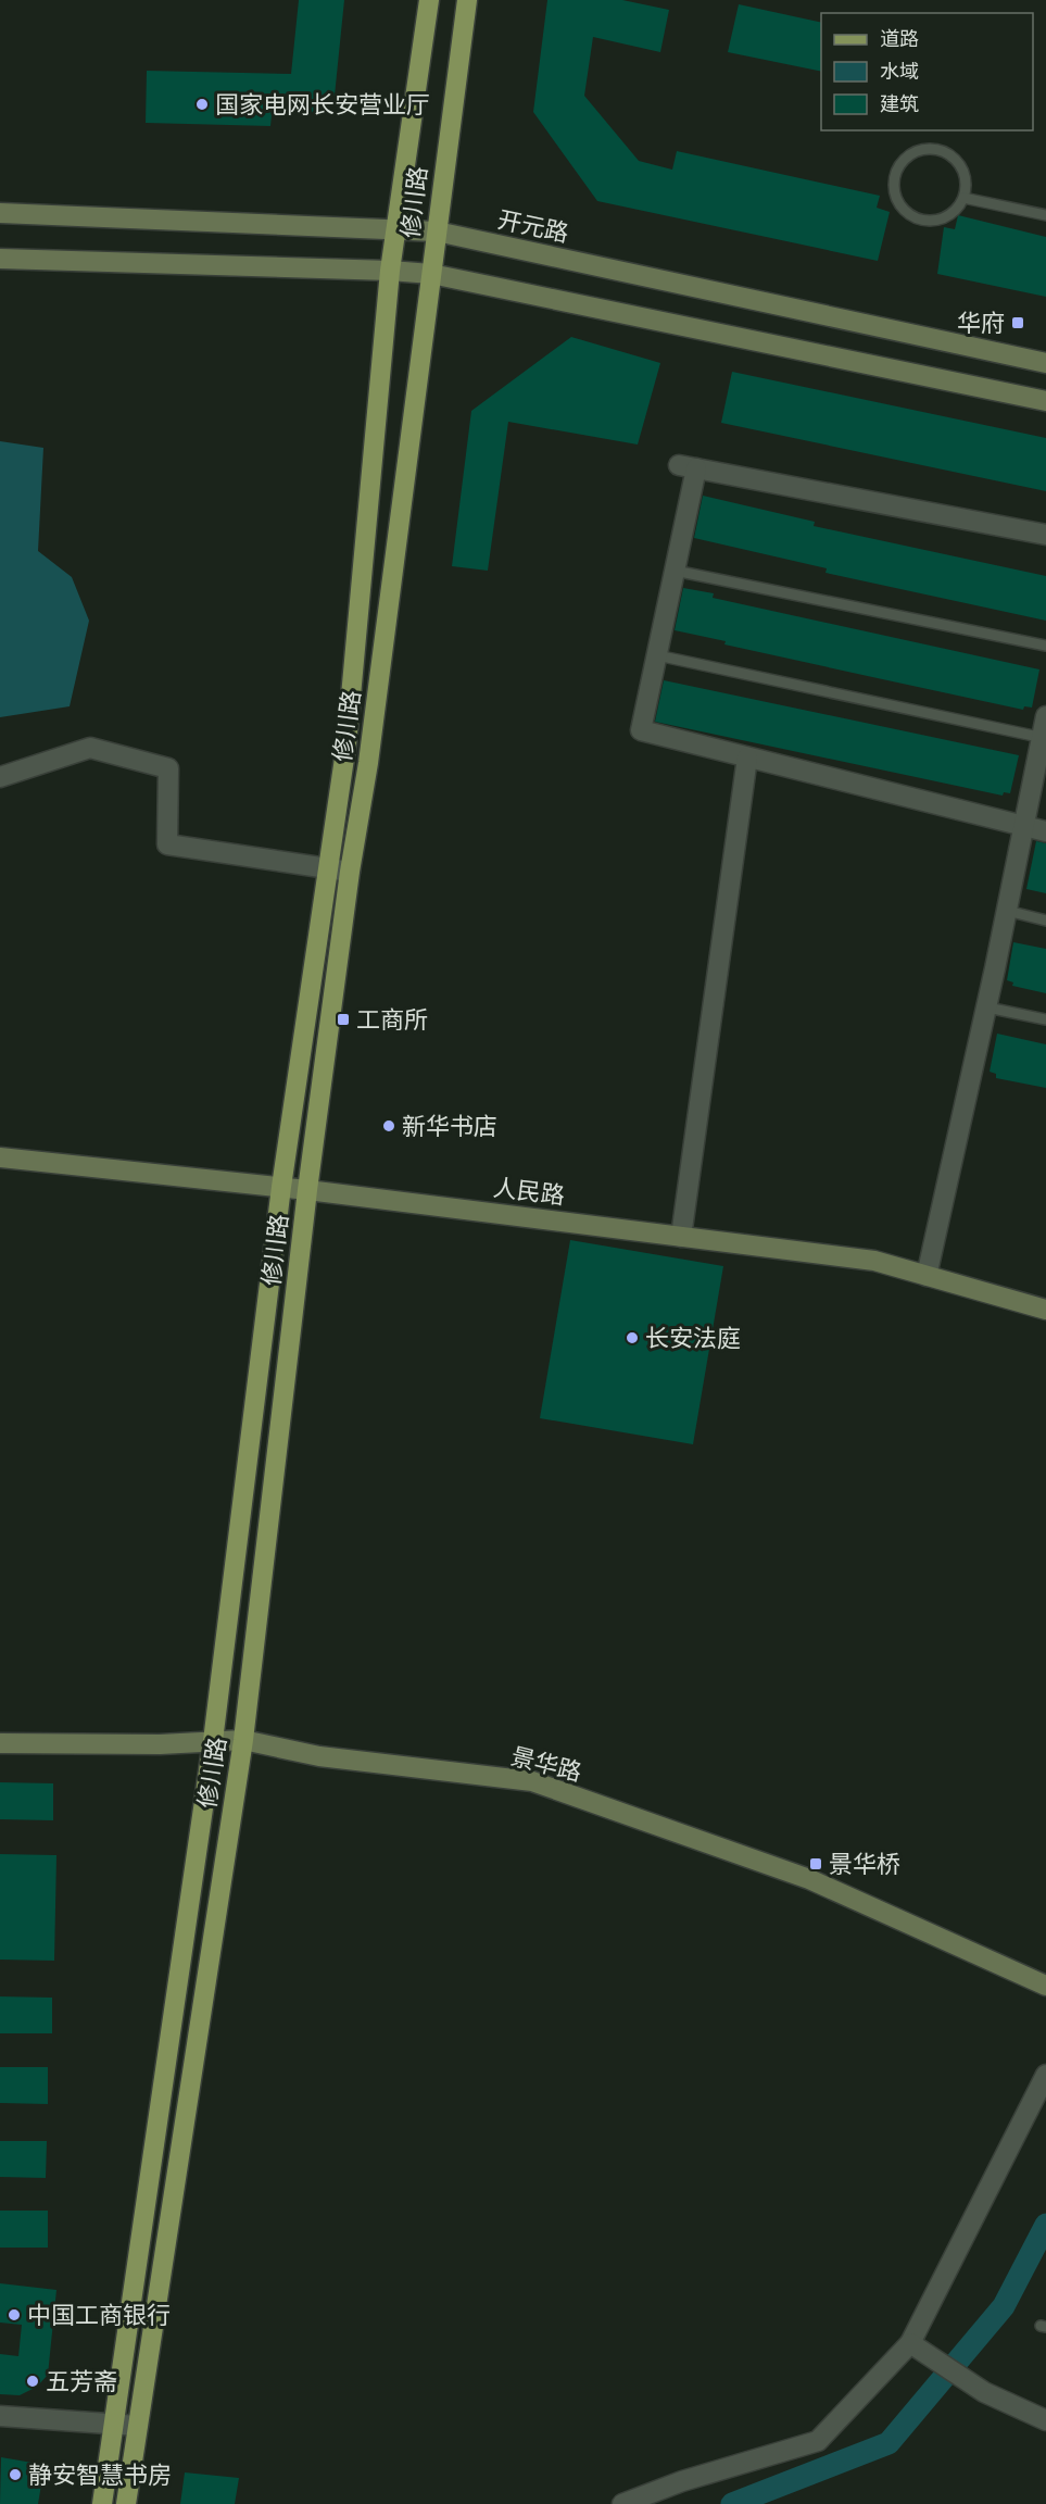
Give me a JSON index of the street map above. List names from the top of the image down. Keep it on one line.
{"streets":{"main road":["修川路"],"street":["开元路","人民路","景华路"]},"crossings":[["修川路","开元路"],["修川路","人民路"],["修川路","景华路"]],"places":{"other":["国家电网长安营业厅","新华书店","长安法庭","中国工商银行","五芳斋","静安智慧书房"],"transit":["华府","工商所","景华桥"]},"legend":["道路","水域","建筑"]}
